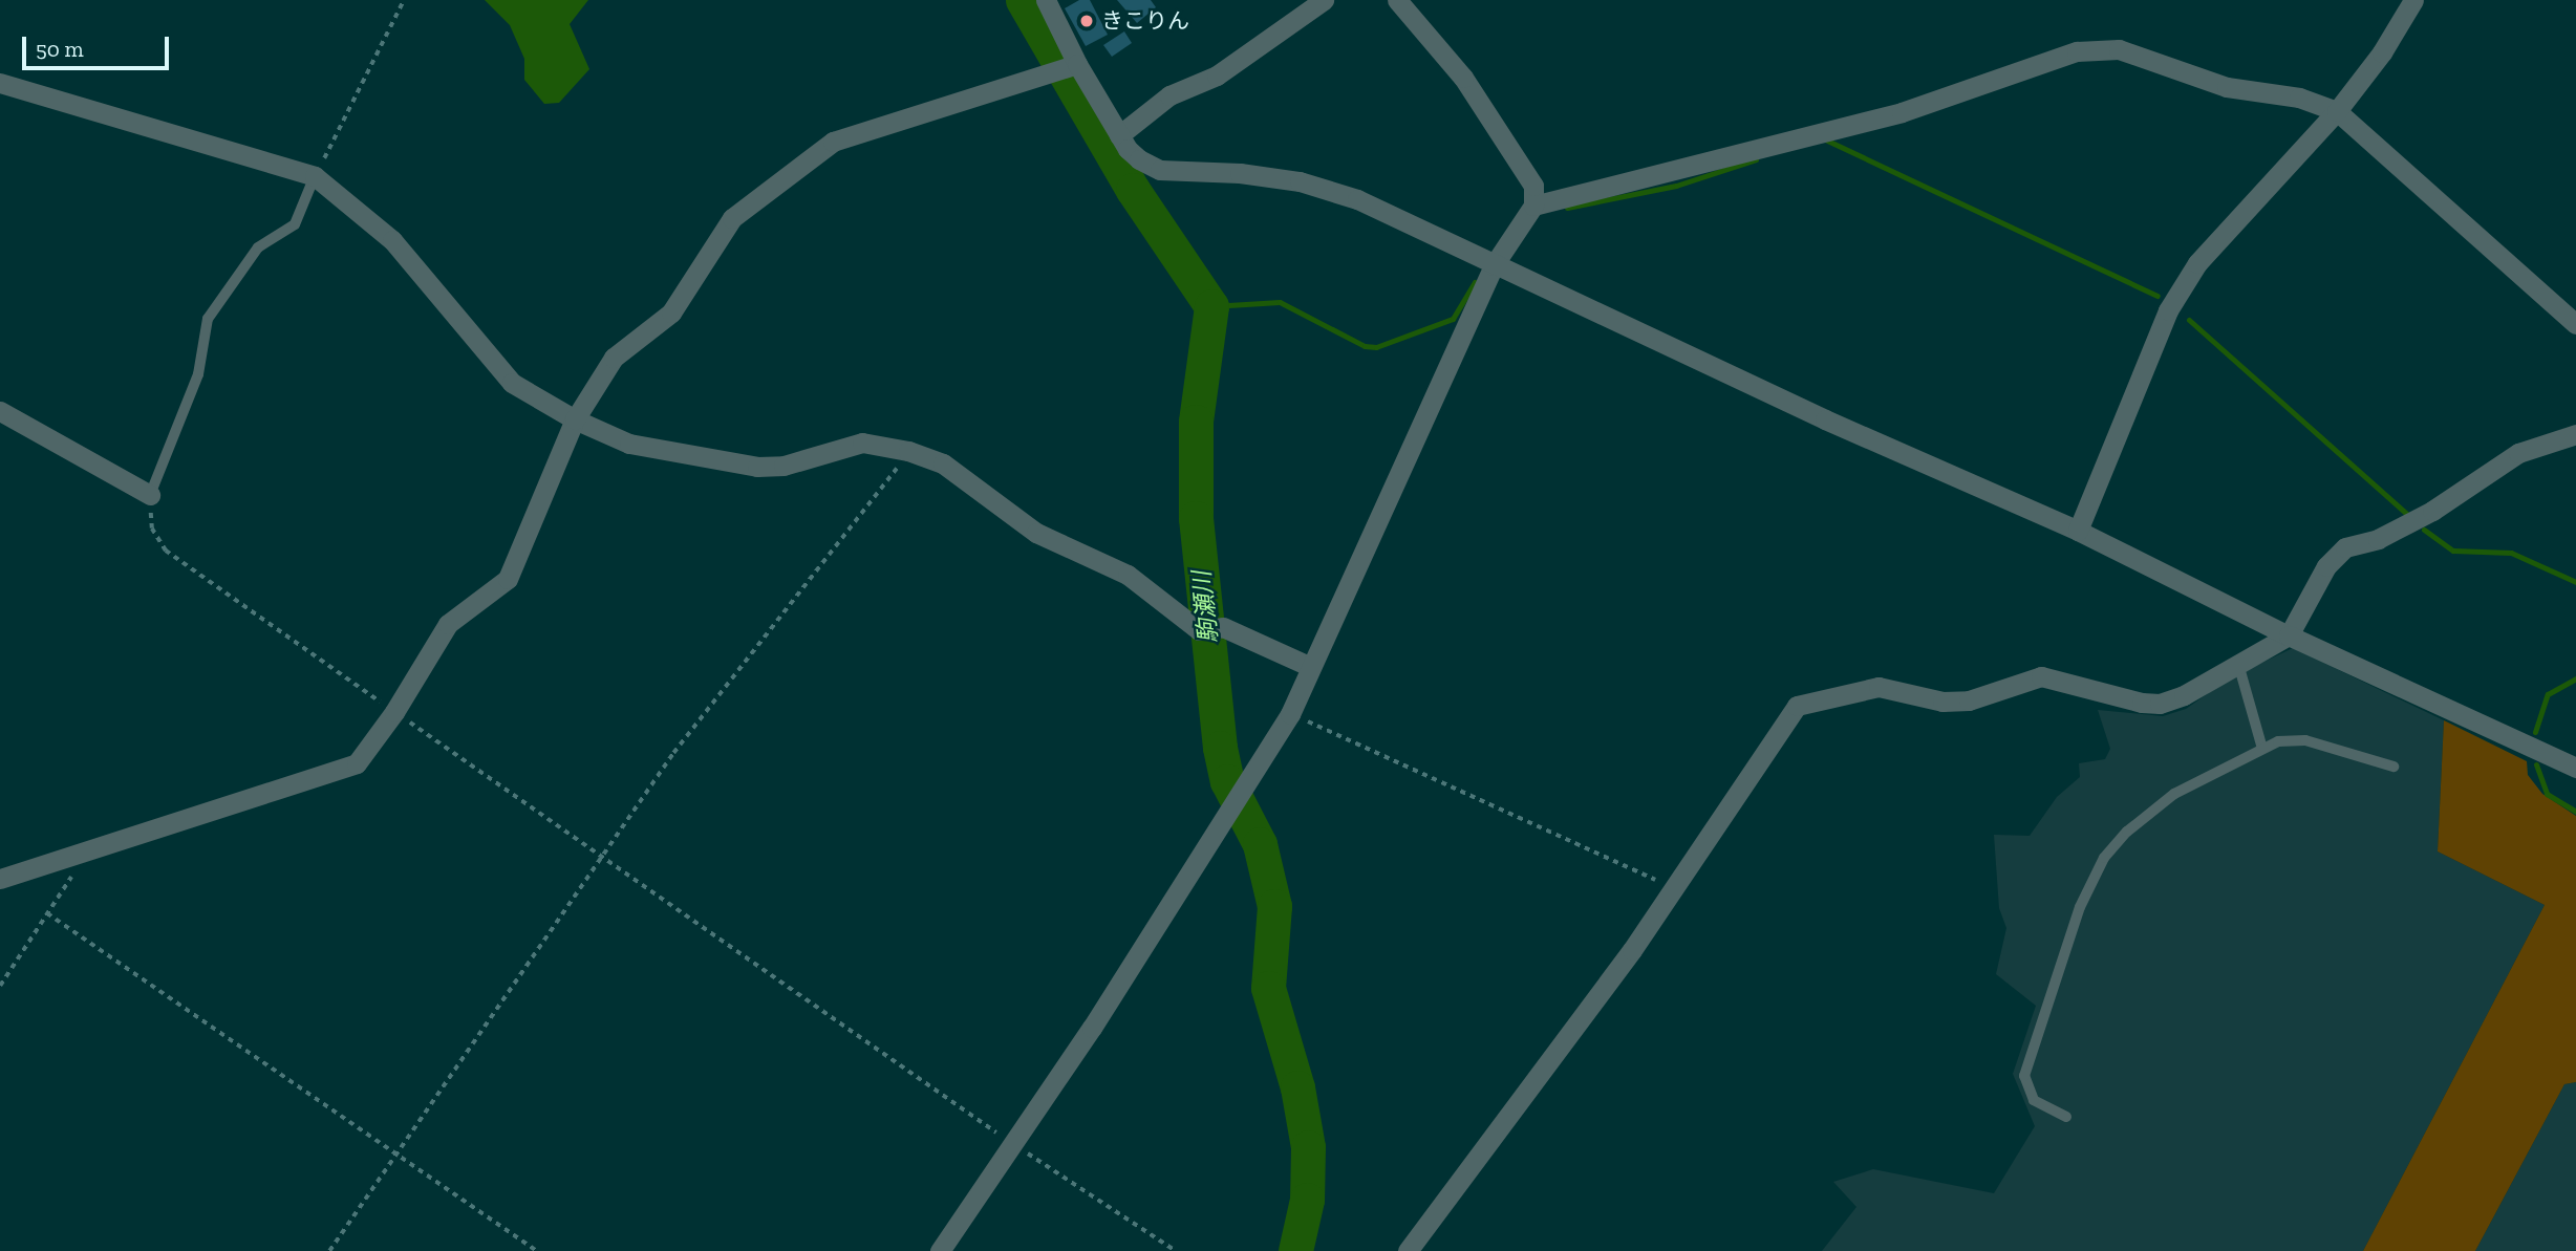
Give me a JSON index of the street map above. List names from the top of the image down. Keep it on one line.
{"water":["駒瀬川"],"places":["きこりん"],"scale_bar":"50 m"}
